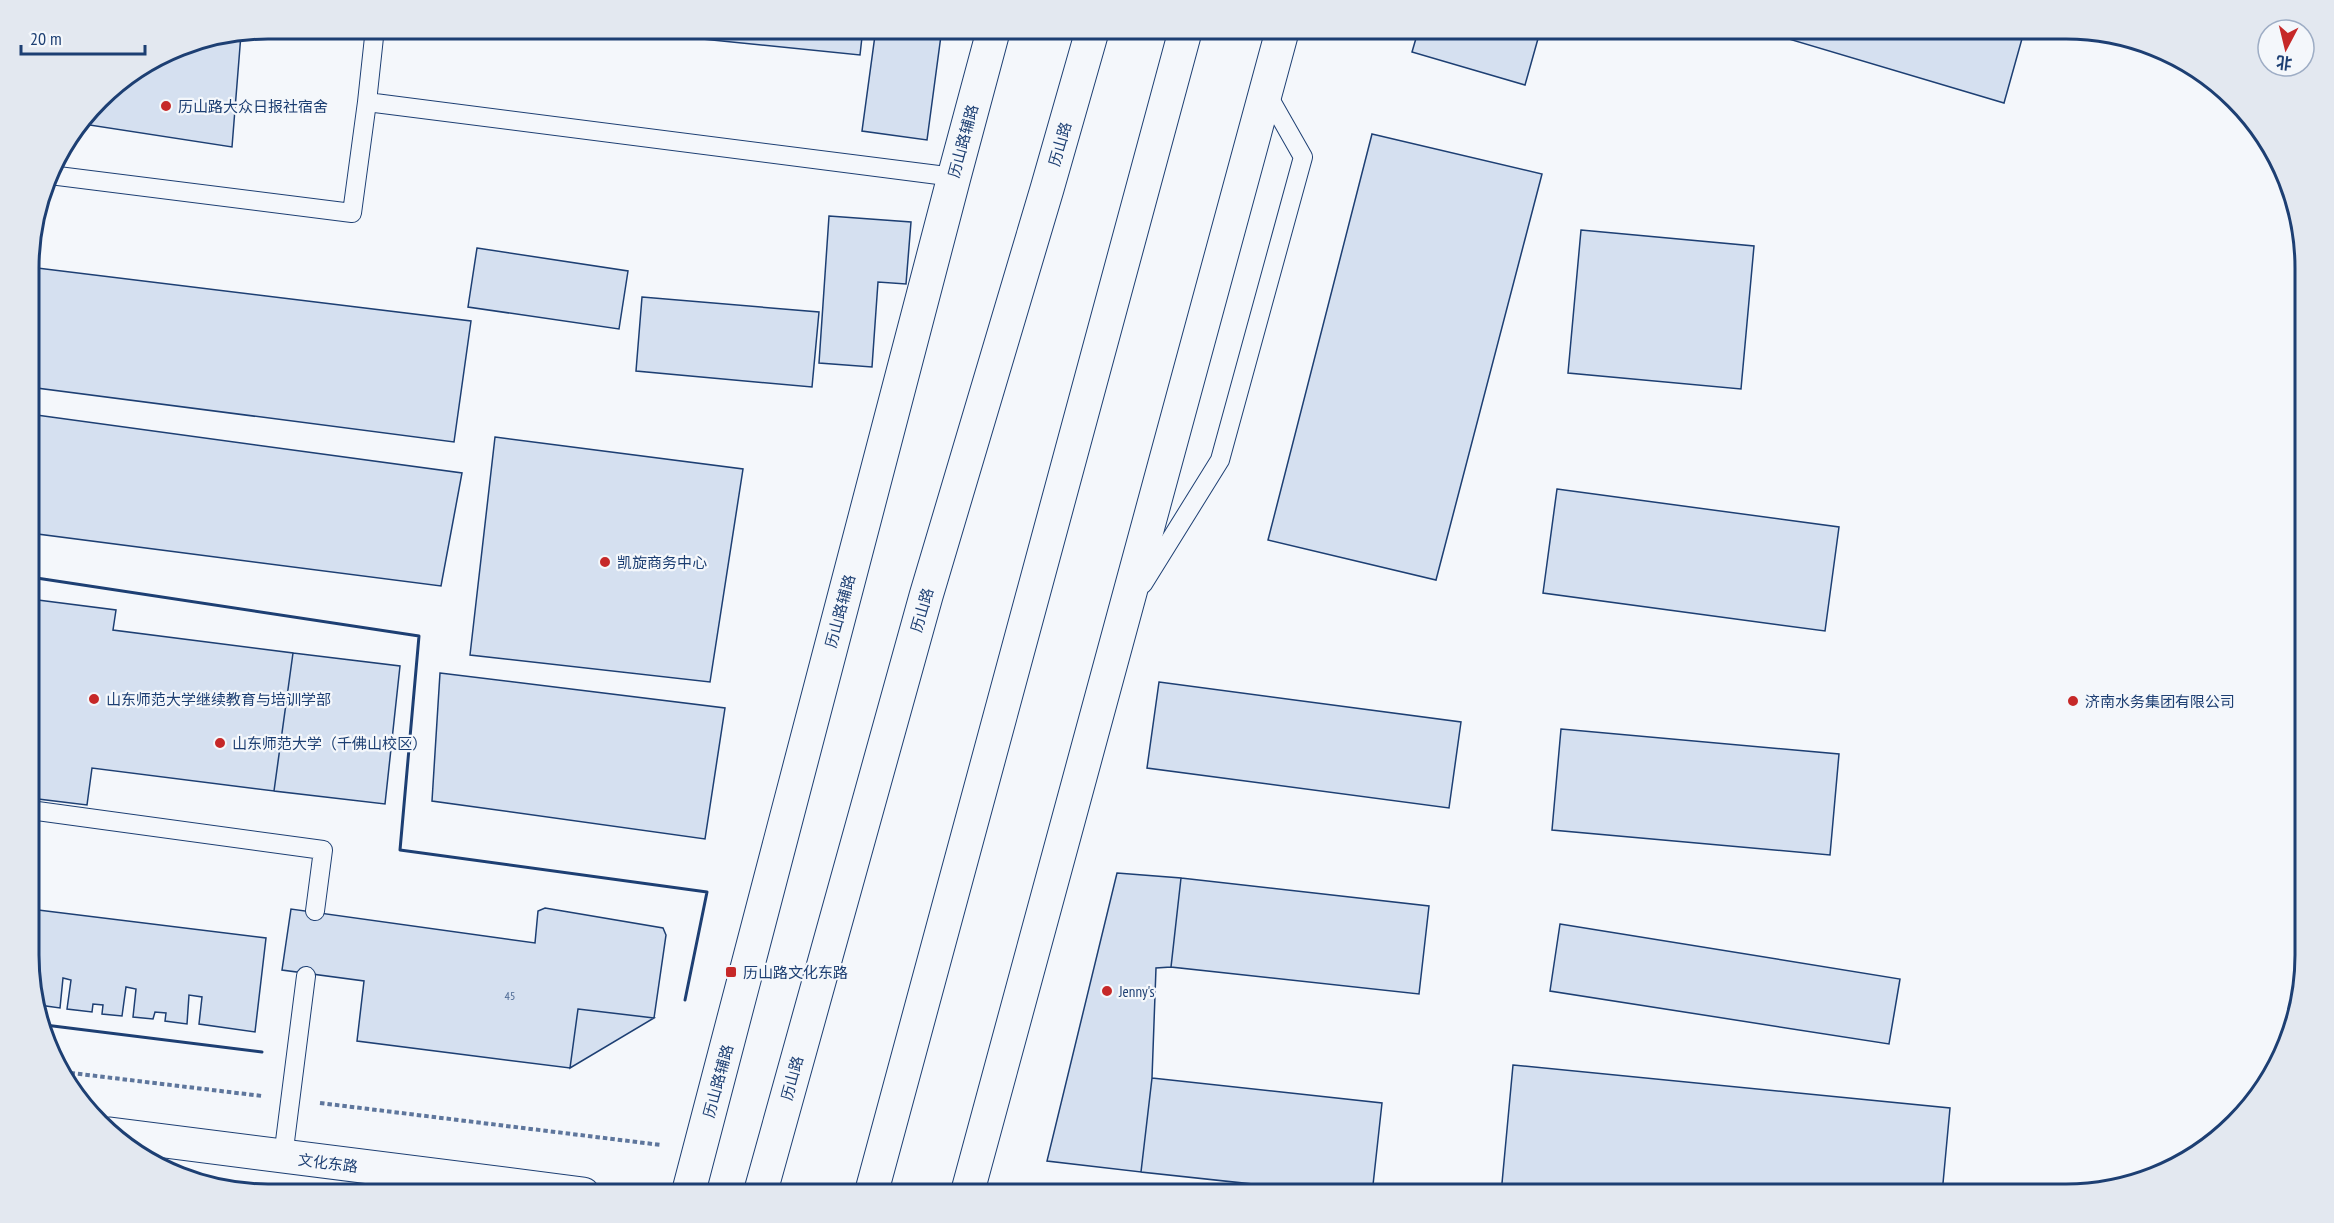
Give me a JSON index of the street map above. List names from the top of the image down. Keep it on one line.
{"streets":{"main road":["历山路辅路","历山路","文化东路"]},"places":{"other":["历山路大众日报社宿舍","凯旋商务中心","山东师范大学继续教育与培训学部","济南水务集团有限公司","山东师范大学（千佛山校区）","Jenny's"],"transit":["历山路文化东路"]},"house_numbers":["45"],"scale_bar":"20 m","north":"bottom"}
